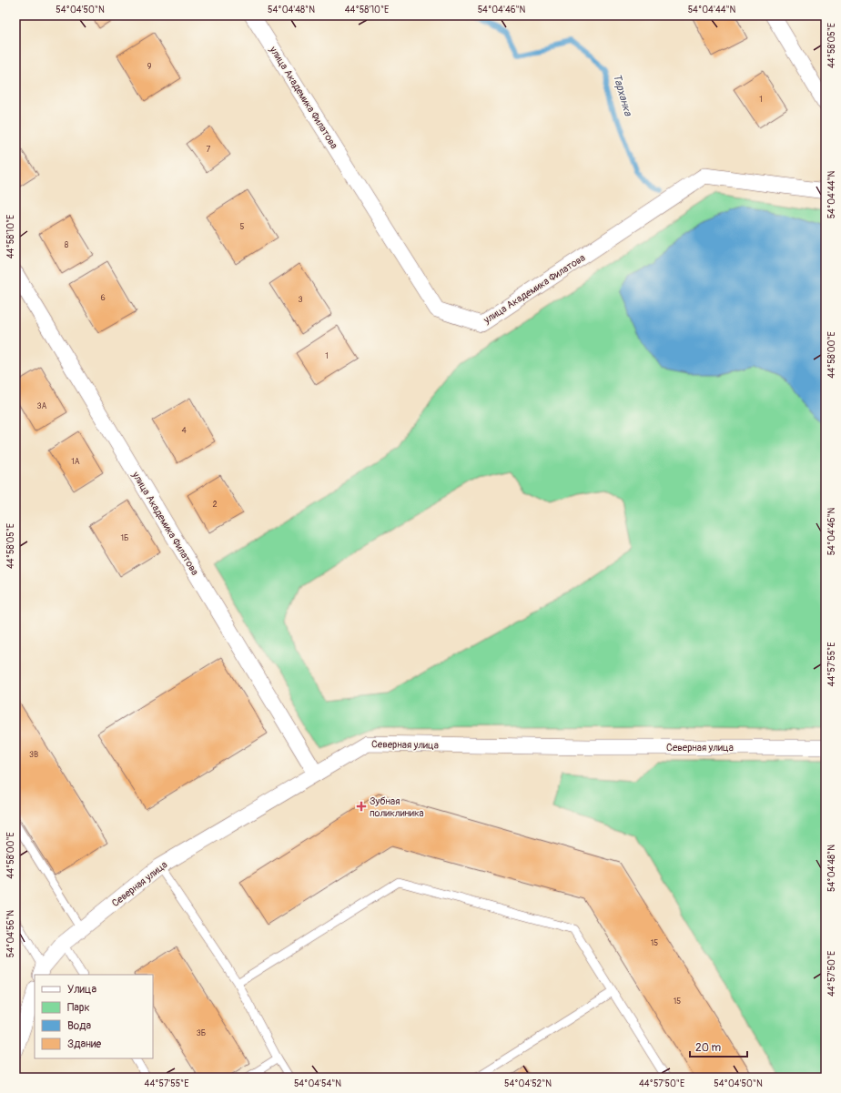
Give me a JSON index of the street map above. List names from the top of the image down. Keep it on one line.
{"streets":{"street":["улица Академика Филатова","Северная улица"]},"crossings":[["улица Академика Филатова","Северная улица"]],"water":["Тарханка"],"places":{"health":["Зубная поликлиника"]},"house_numbers":["9","1","7","5","8","6","3","1","3А","4","1А","2","1Б","3В","15","15","3Б"],"legend":["Улица","Парк","Вода","Здание"],"scale_bar":"20 m","coordinates":["54°04'50\"N","54°04'48\"N","44°58'10\"E","54°04'46\"N","54°04'44\"N","44°58'05\"E","44°58'00\"E","44°57'55\"E","54°04'56\"N","44°57'50\"E","54°04'54\"N","54°04'52\"N"]}
